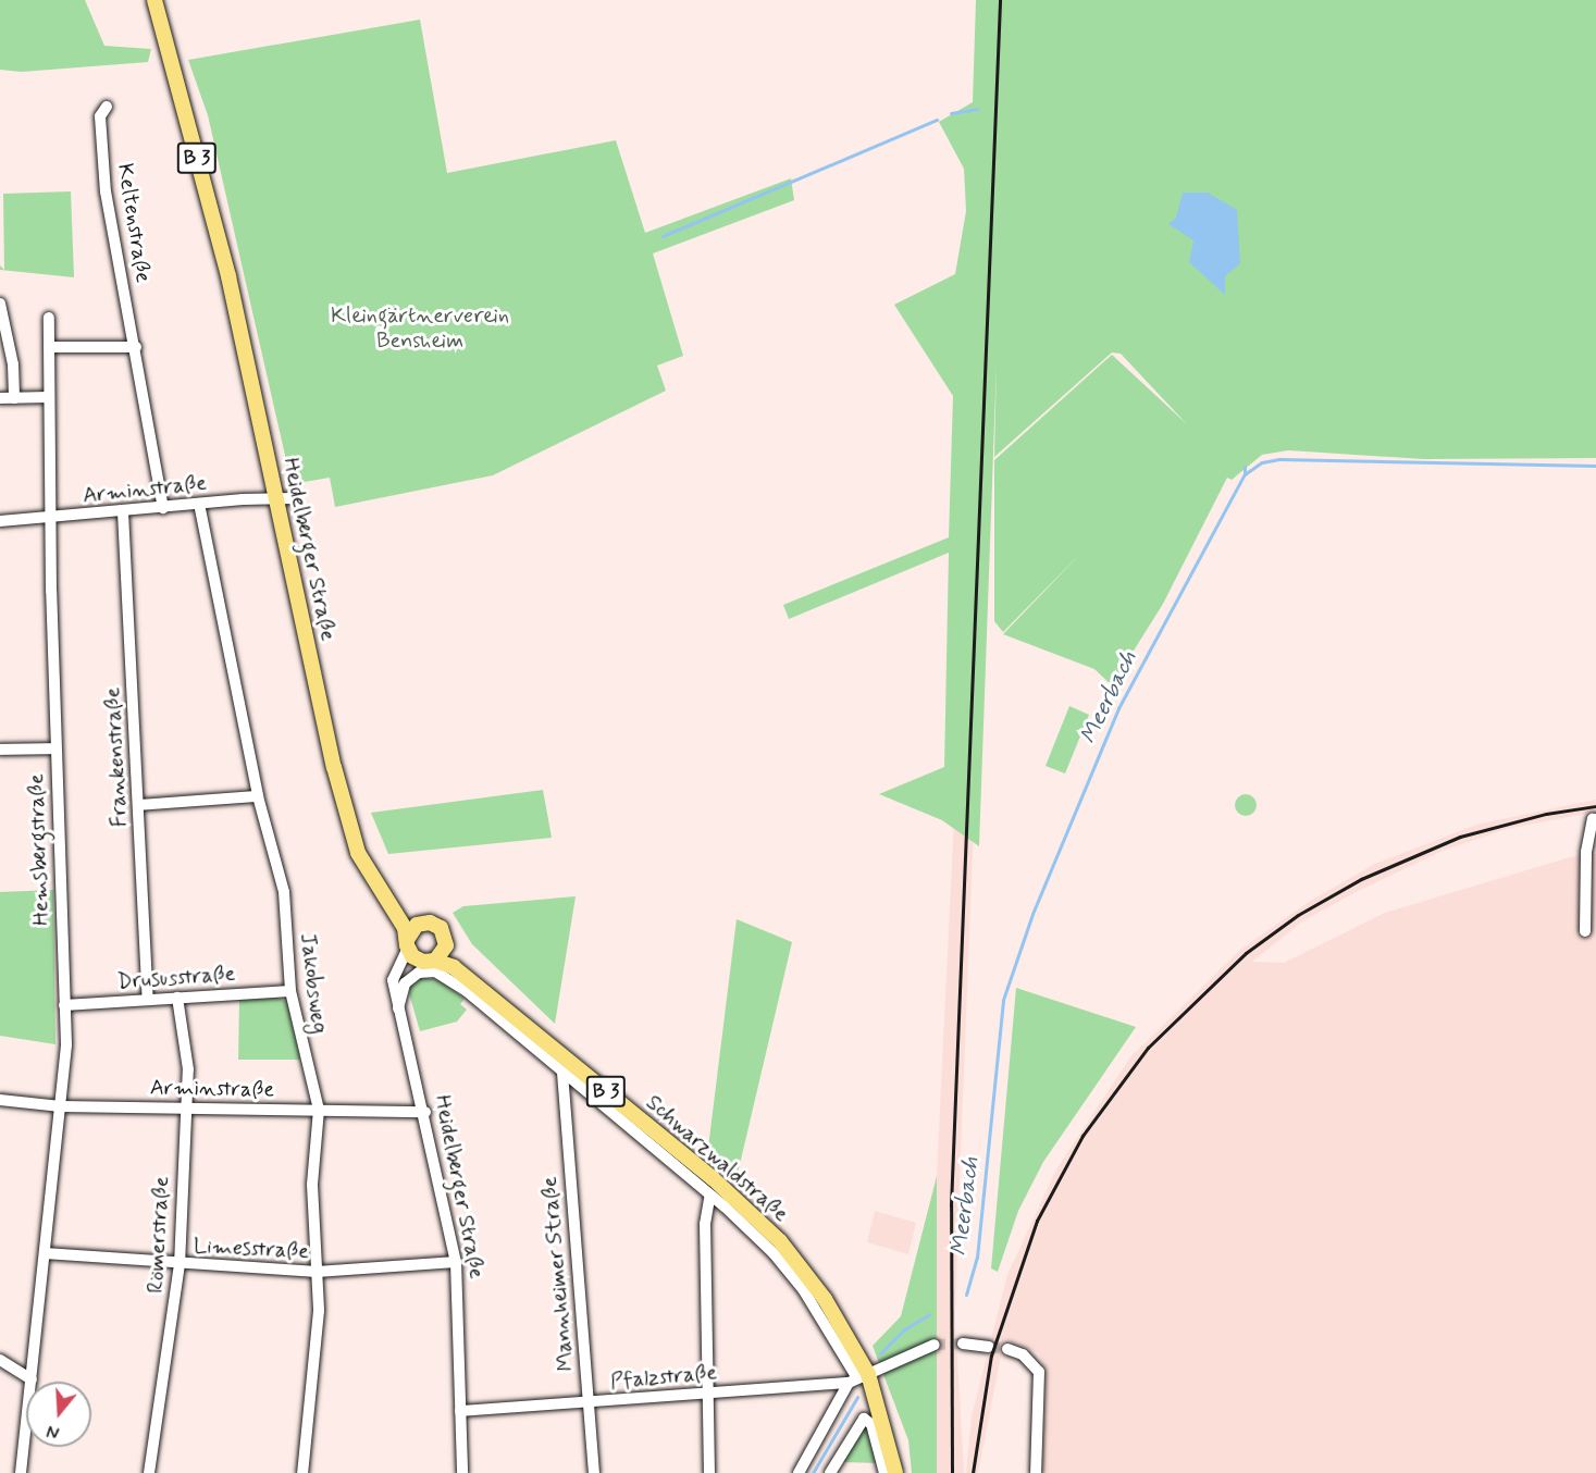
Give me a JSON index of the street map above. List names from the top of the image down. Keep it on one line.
{"streets":{"main road":["B 3","Heidelberger Straße","Schwarzwaldstraße"],"street":["Keltenstraße","Arminstraße","Frankenstraße","Hemsbergstraße","Drususstraße","Jakobsweg","Römerstraße","Limesstraße","Mannheimer Straße","Pfalzstraße"]},"crossings":[["Keltenstraße","Arminstraße"],["Arminstraße","Heidelberger Straße"],["Arminstraße","Frankenstraße"],["Arminstraße","Hemsbergstraße"],["Arminstraße","Jakobsweg"],["Arminstraße","Römerstraße"],["Heidelberger Straße","Schwarzwaldstraße"],["Heidelberger Straße","Limesstraße"],["Heidelberger Straße","Pfalzstraße"],["Frankenstraße","Drususstraße"],["Hemsbergstraße","Drususstraße"],["Hemsbergstraße","Limesstraße"],["Drususstraße","Jakobsweg"],["Drususstraße","Römerstraße"],["Jakobsweg","Limesstraße"],["Schwarzwaldstraße","Mannheimer Straße"],["Schwarzwaldstraße","Pfalzstraße"],["Römerstraße","Limesstraße"],["Mannheimer Straße","Pfalzstraße"]],"water":["Meerbach"],"parks":["Kleingärtnerverein Bensheim"],"north":"bottom"}
